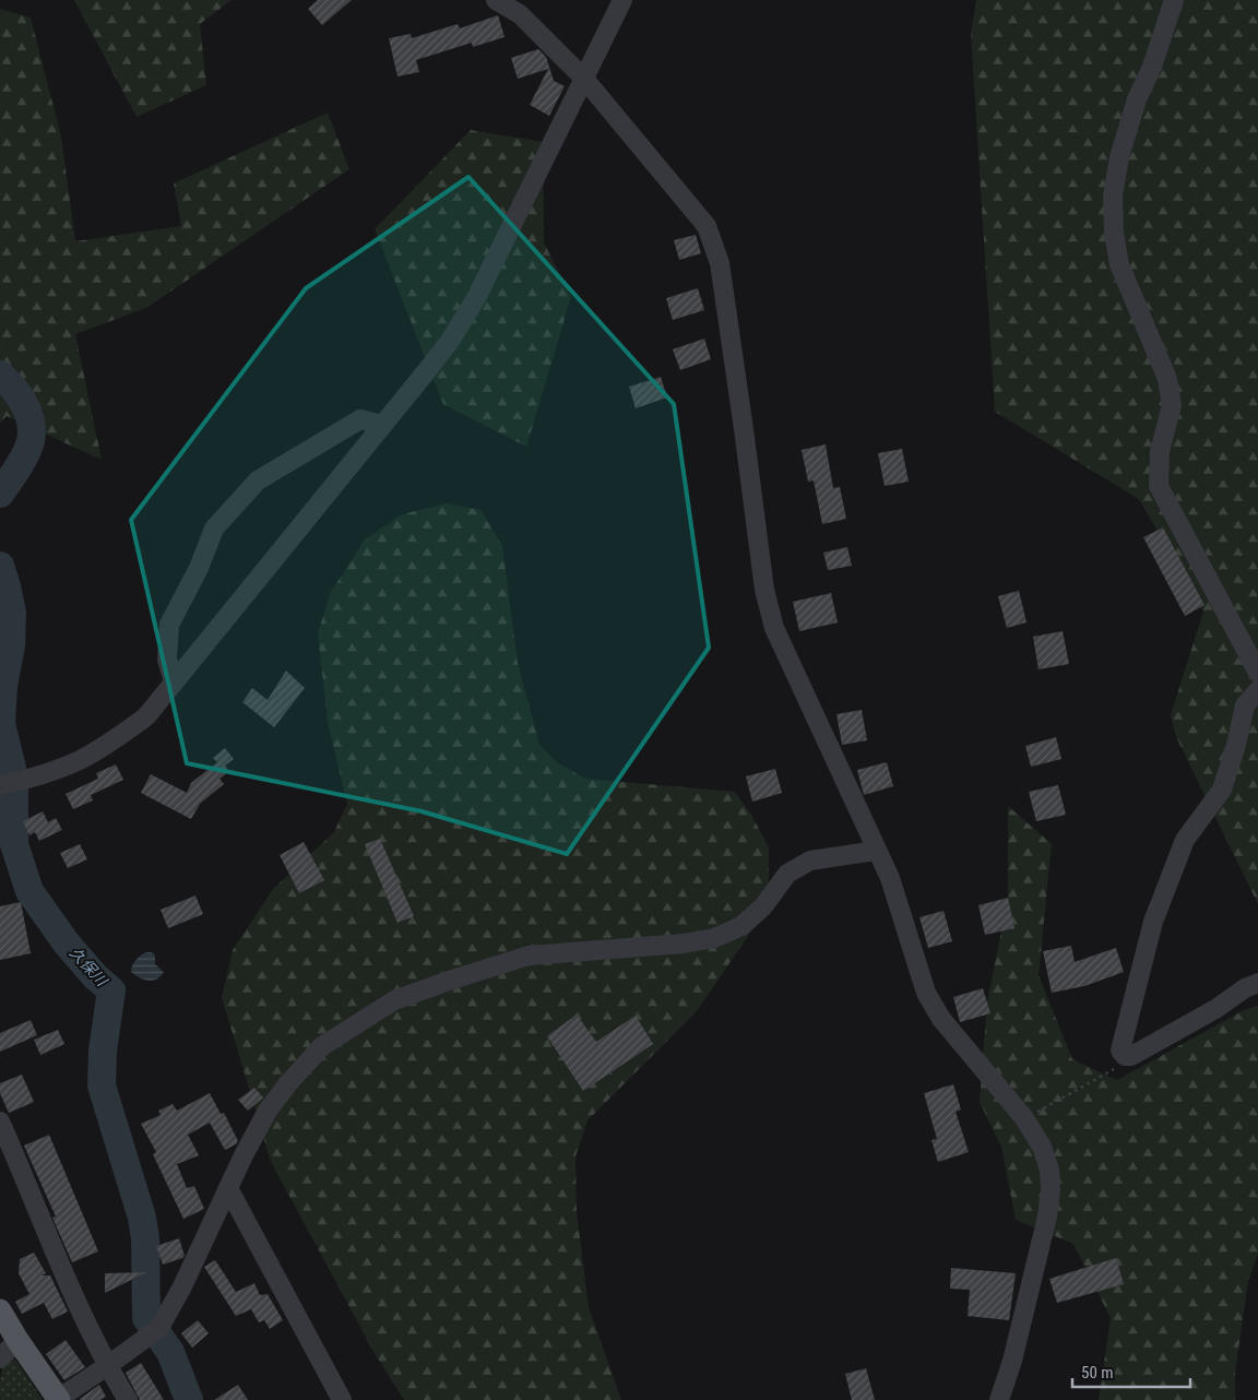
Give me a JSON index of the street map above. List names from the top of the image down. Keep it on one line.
{"water":["久保川"],"scale_bar":"50 m"}
